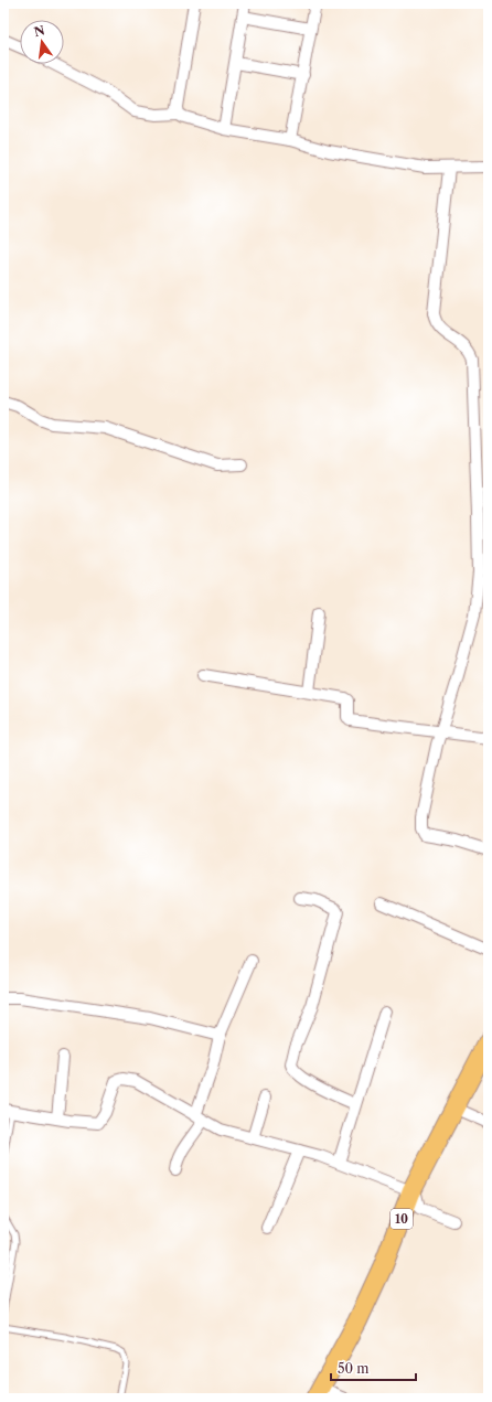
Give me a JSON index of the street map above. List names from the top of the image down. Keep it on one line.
{"streets":{"highway":["10"]},"scale_bar":"50 m","north":"top"}
